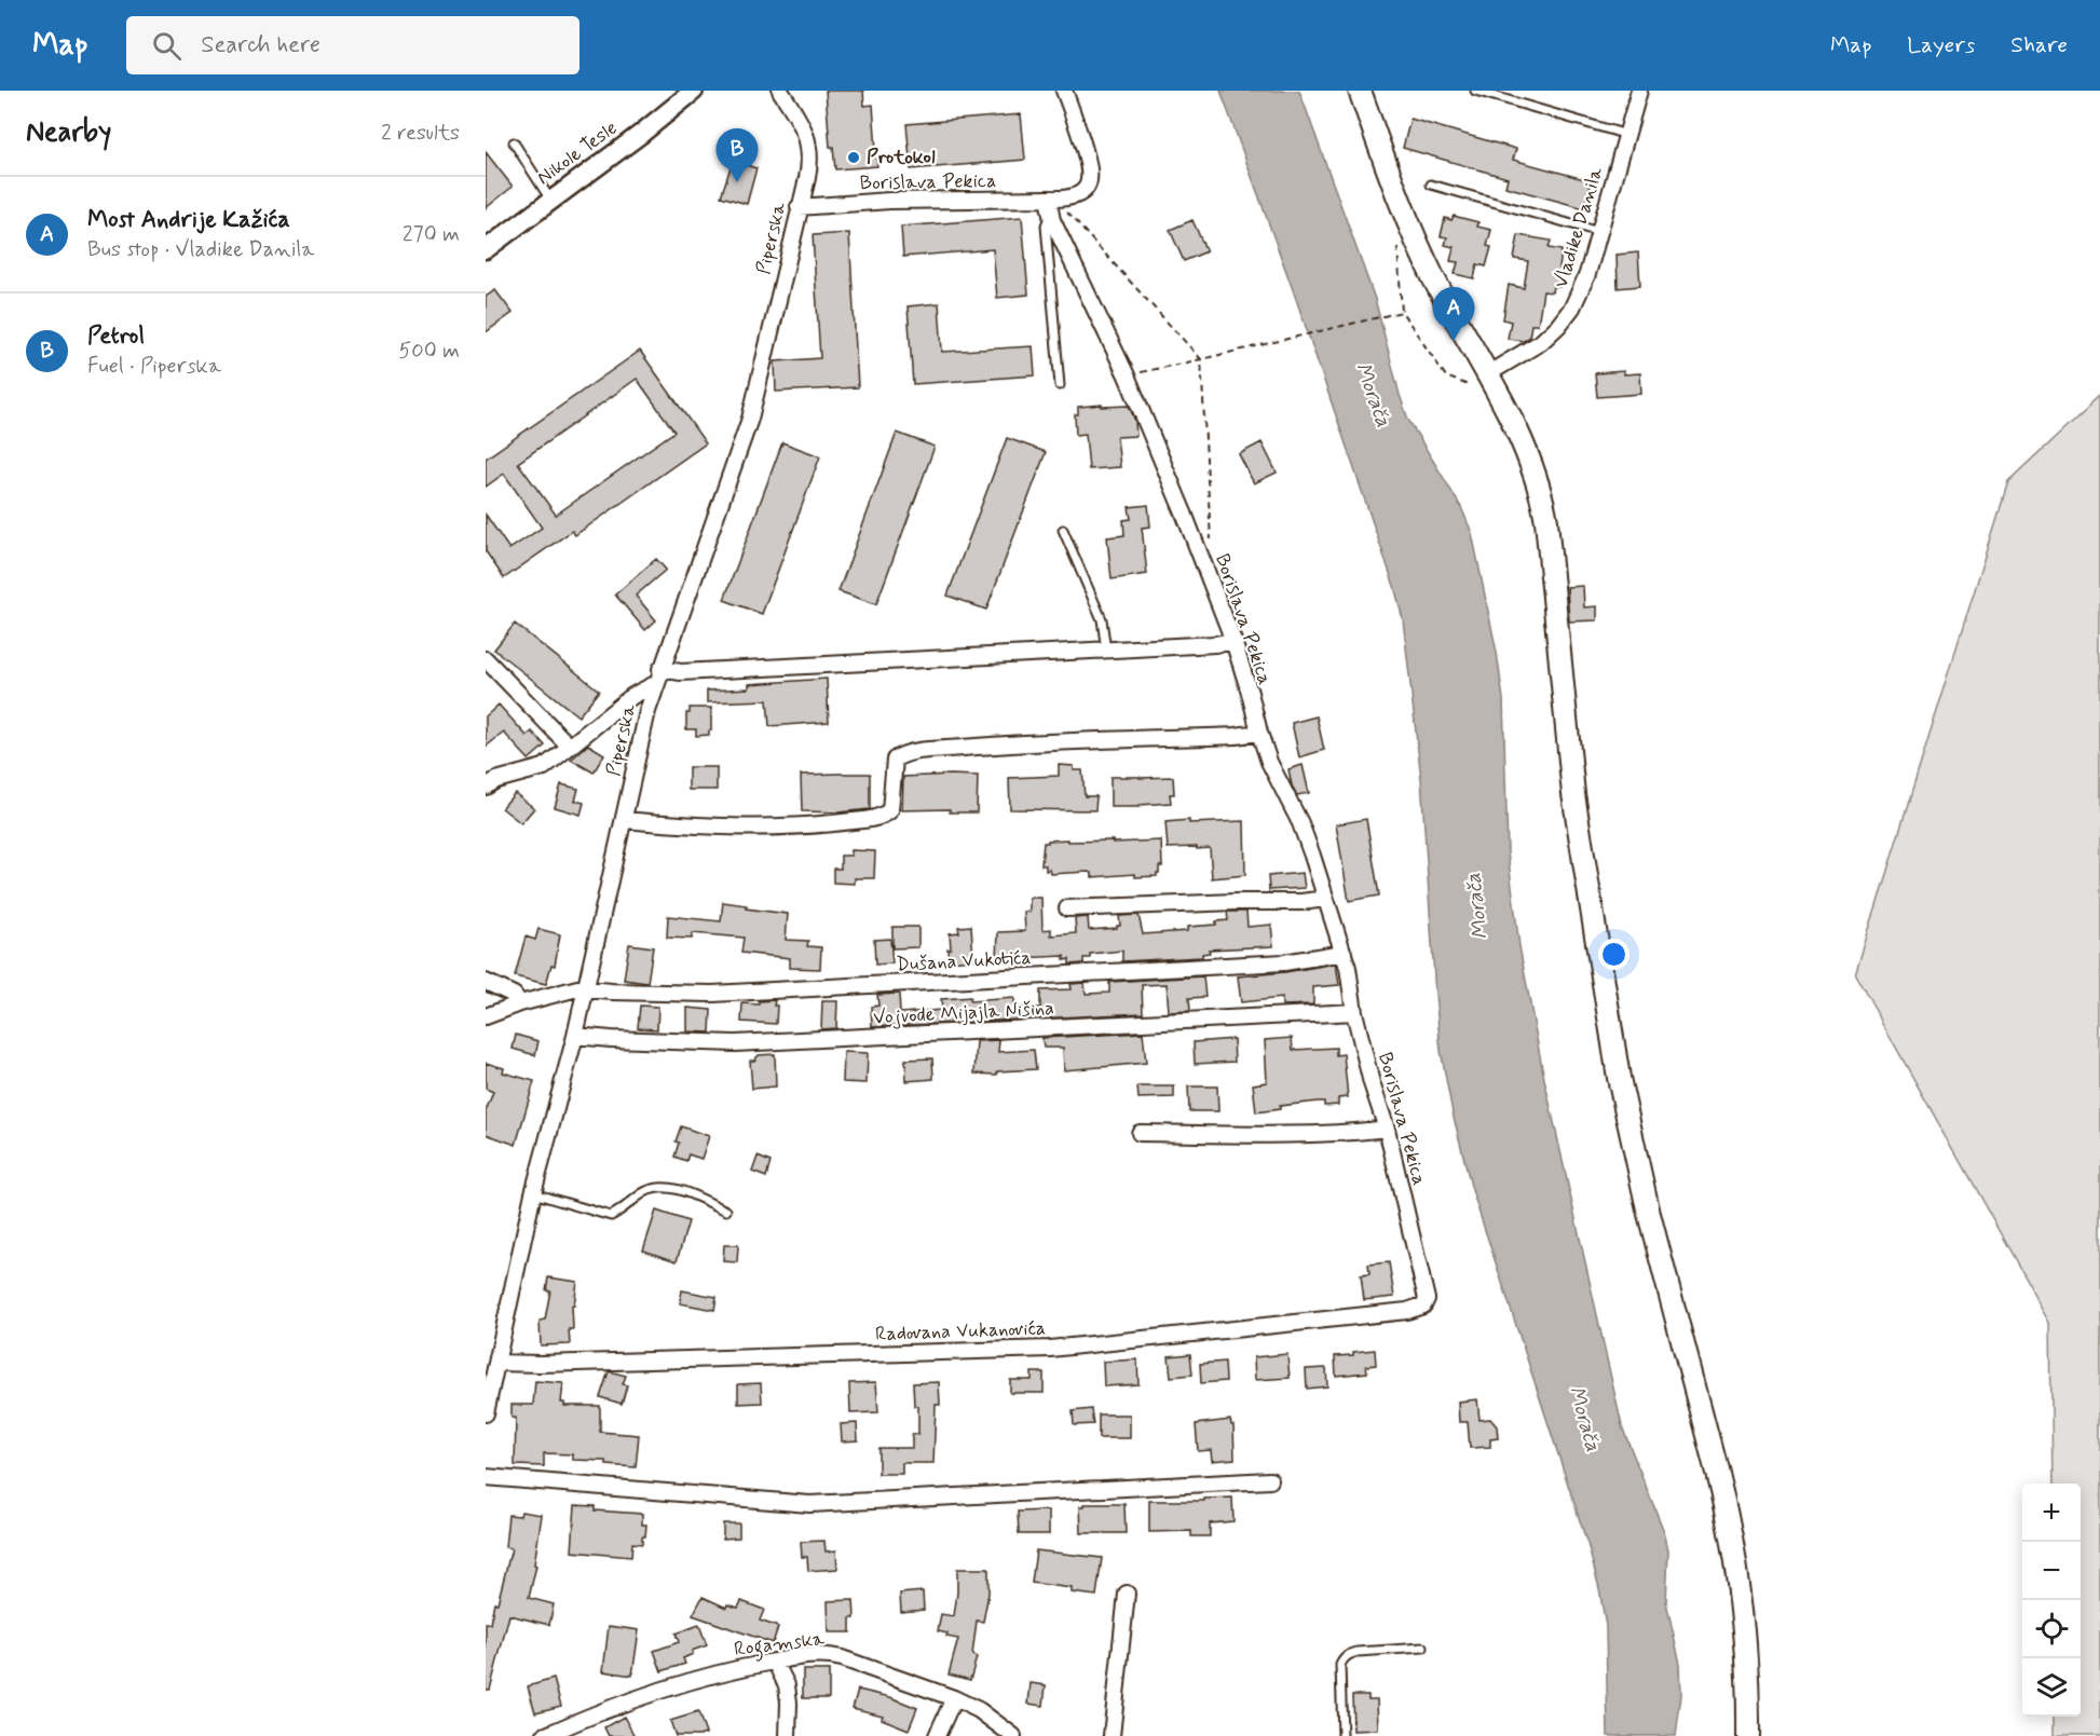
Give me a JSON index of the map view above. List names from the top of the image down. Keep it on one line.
{"streets":{"street":["Nikole Tesle","Borislava Pekica","Vladike Danila","Piperska","Dušana Vukotića","Vojvode Mijajla Nišina","Radovana Vukanovića","Rogamska"]},"crossings":[["Borislava Pekica","Piperska"],["Borislava Pekica","Dušana Vukotića"],["Borislava Pekica","Vojvode Mijajla Nišina"],["Borislava Pekica","Radovana Vukanovića"],["Piperska","Dušana Vukotića"],["Piperska","Vojvode Mijajla Nišina"],["Piperska","Radovana Vukanovića"]],"water":["Morača"],"places":["Protokol"],"page":{"header":"Map","search":"Search here","nav":["Map","Layers","Share"],"heading":["Nearby","2 results"],"pins":["B","A"],"list":[{"mark":"A","name":"Most Andrije Kažića","note":"Bus stop · Vladike Danila","value":"270 m"},{"mark":"B","name":"Petrol","note":"Fuel · Piperska","value":"500 m"}],"map_buttons":["+","−"]}}
